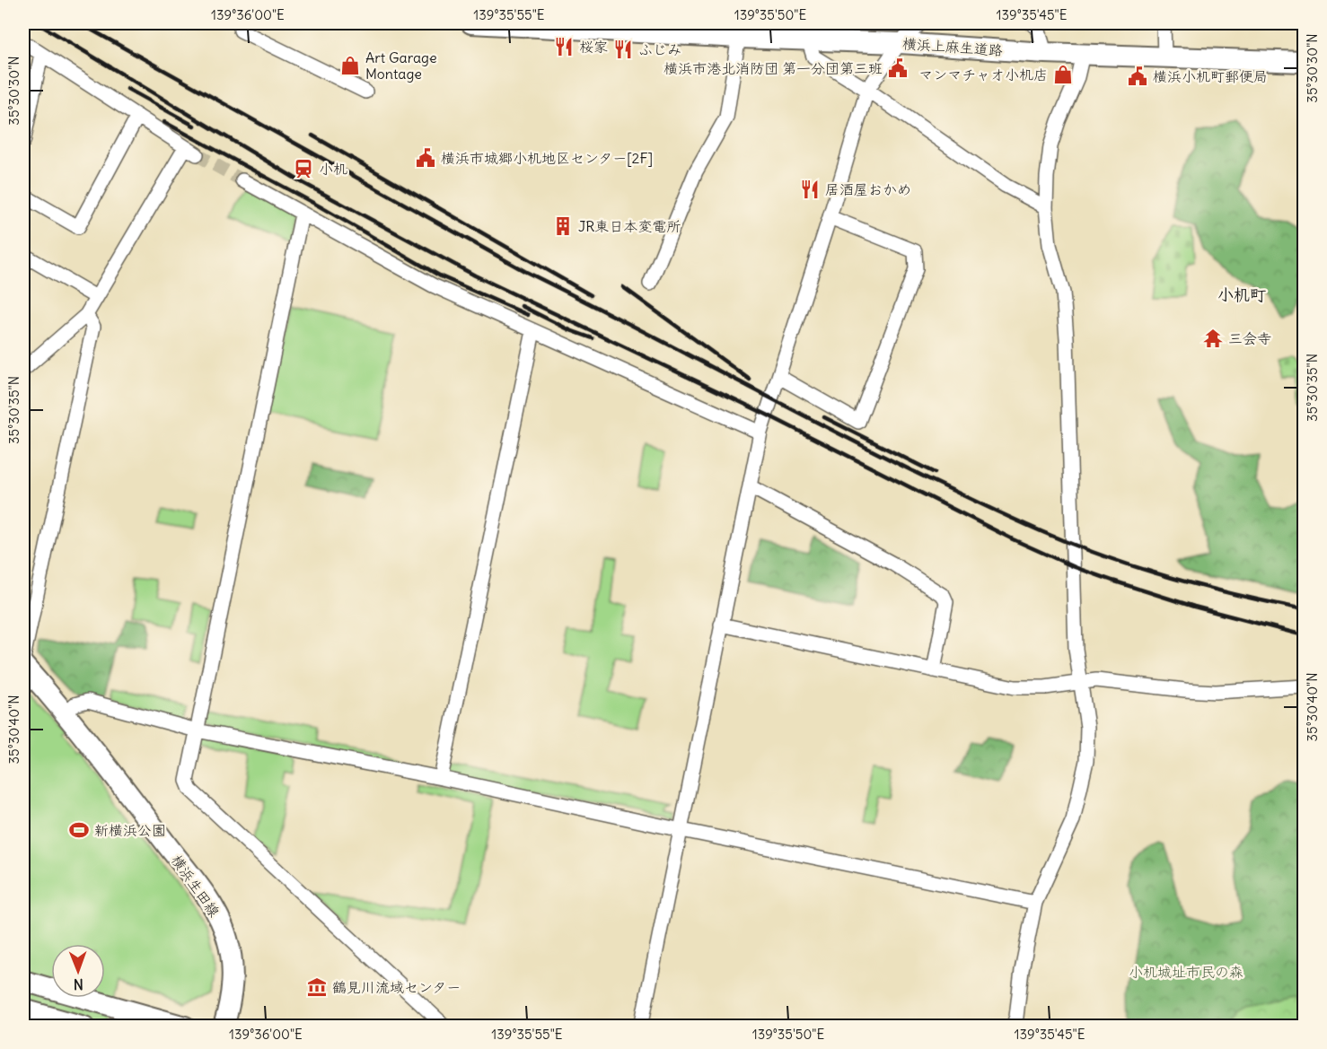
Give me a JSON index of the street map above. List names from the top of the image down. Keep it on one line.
{"streets":{"main road":["横浜上麻生道路","横浜生田線"]},"districts":["小机町"],"parks":["小机城址市民の森"],"places":{"restaurant":["桜家","ふじみ","居酒屋おかめ"],"shop":["Art Garage Montage","マンマチャオ小机店"],"public building":["横浜市港北消防団 第一分団第三班","横浜小机町郵便局","横浜市城郷小机地区センター[2F]"],"station":["小机"],"building":["JR東日本変電所"],"temple":["三会寺"],"sports":["新横浜公園"],"museum":["鶴見川流域センター"]},"north":"bottom","coordinates":["139°36'00\"E","139°35'55\"E","139°35'50\"E","139°35'45\"E","35°30'30\"N","35°30'35\"N","35°30'40\"N"]}
